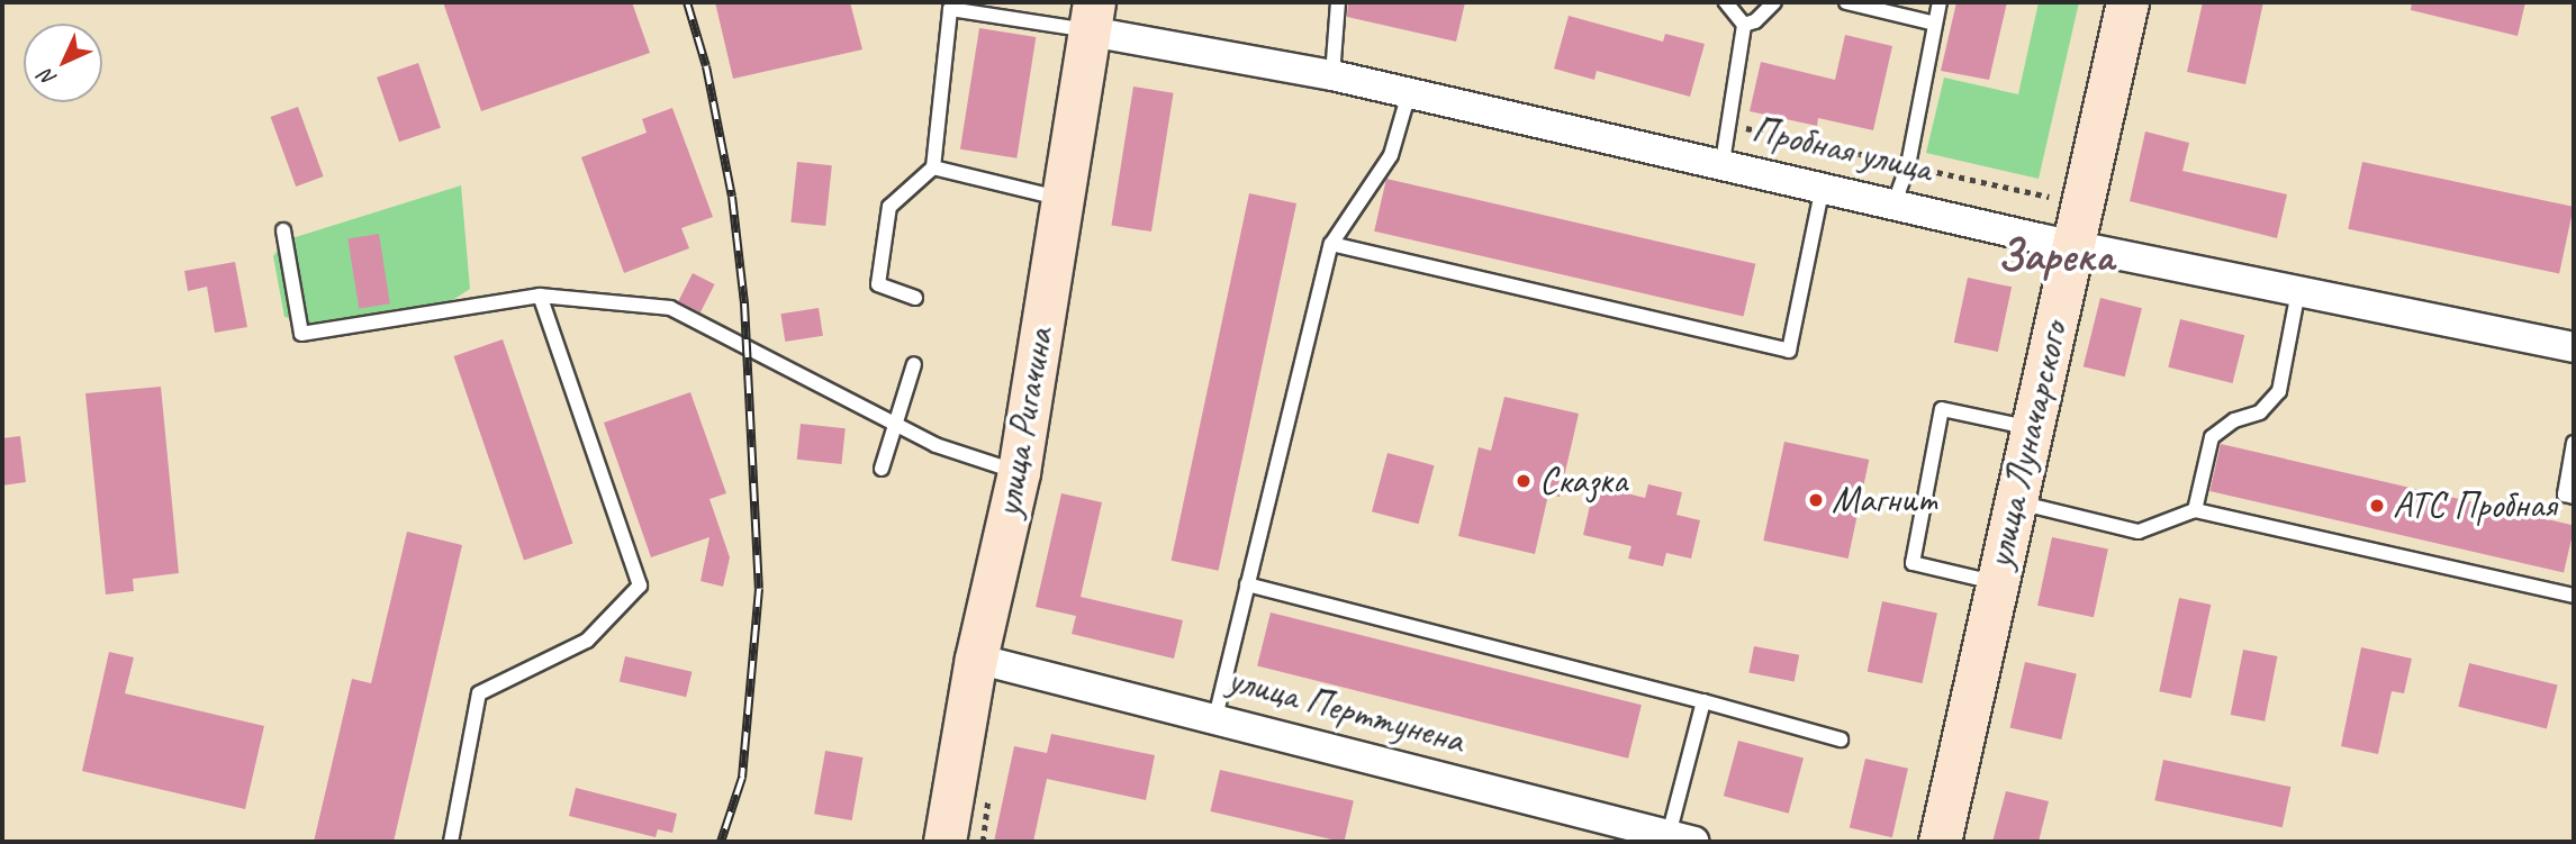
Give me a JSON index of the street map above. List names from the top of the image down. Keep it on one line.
{"streets":{"street":["Пробная улица","улица Ригачина","улица Луначарского","улица Перттунена"]},"crossings":[["Пробная улица","улица Ригачина"],["Пробная улица","улица Луначарского"],["улица Ригачина","улица Перттунена"]],"districts":["Зарека"],"places":["Сказка","Магнит","АТС Пробная"],"north":"bottom left"}
